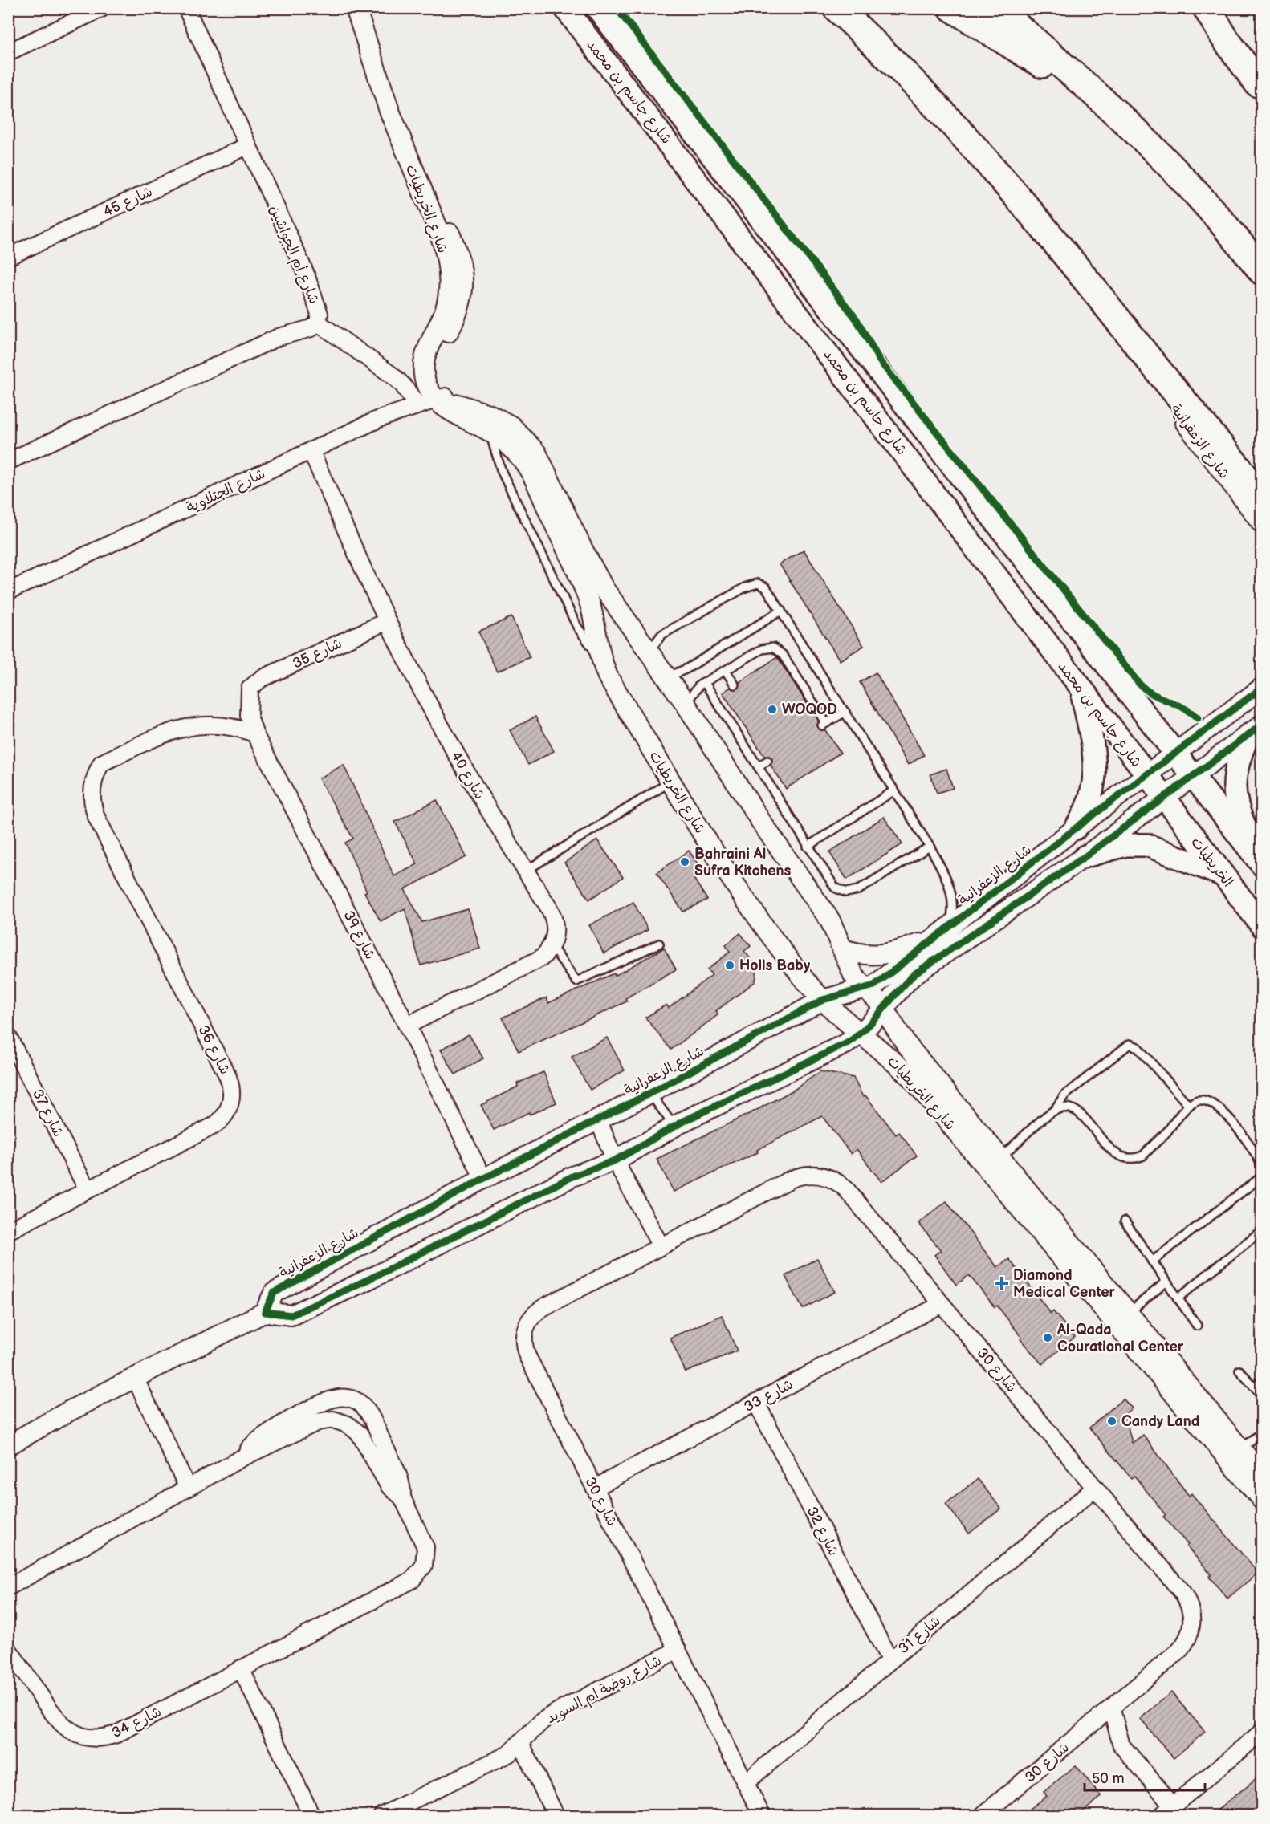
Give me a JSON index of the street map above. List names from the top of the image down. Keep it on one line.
{"streets":{"main road":["شارع جاسم بن محمد","الخريطيات"],"street":["شارع 45","شارع الخريطيات","شارع أم الجواشين","شارع الزعفرانية","شارع الجتلاوية","شارع 35","شارع 40","شارع 39","شارع 36","شارع 37","شارع 30","شارع 33","شارع 32","شارع 31","شارع روضة ام السويد","شارع 34"]},"crossings":[["شارع جاسم بن محمد","شارع الزعفرانية"],["شارع جاسم بن محمد","الخريطيات"],["شارع 45","شارع أم الجواشين"],["شارع الخريطيات","شارع الزعفرانية"],["شارع الخريطيات","شارع الجتلاوية"],["شارع الزعفرانية","شارع 39"],["شارع الجتلاوية","شارع 40"],["شارع 35","شارع 40"],["شارع 35","شارع 39"],["شارع 39","شارع 36"],["شارع 36","شارع 37"],["شارع 30","شارع 33"],["شارع 30","شارع 31"],["شارع 30","شارع روضة ام السويد"],["شارع 33","شارع 32"],["شارع 32","شارع 31"]],"places":{"other":["WOQOD","Bahraini Al Sufra Kitchens","Holls Baby","Al-Qada Courational Center","Candy Land"],"health":["Diamond Medical Center"]},"scale_bar":"50 m"}
